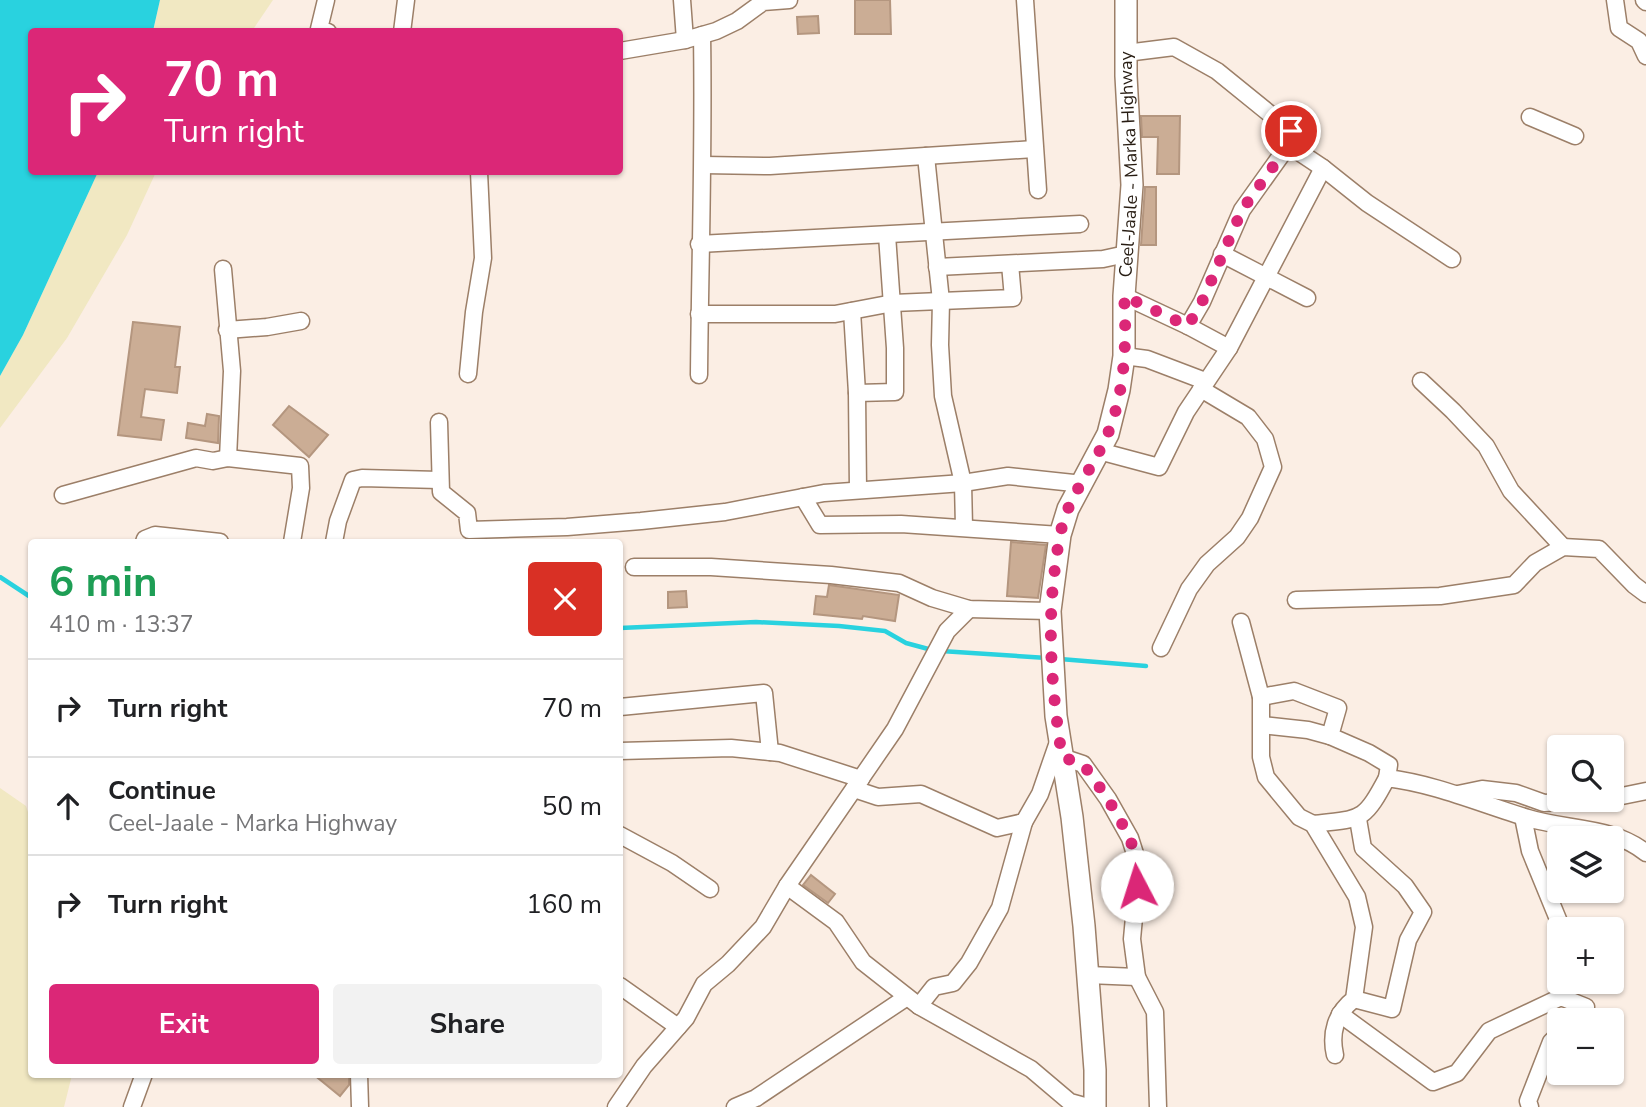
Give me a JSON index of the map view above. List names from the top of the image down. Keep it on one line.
{"streets":{"street":["Ceel-Jaale - Marka Highway"]},"page":{"turn":["70 m","Turn right"],"heading":["6 min","410 m · 13:37"],"list":[{"name":"Turn right","value":"70 m"},{"name":"Continue","note":"Ceel-Jaale - Marka Highway","value":"50 m"},{"name":"Turn right","value":"160 m"}],"map_buttons":["+","−"],"buttons":["Exit","Share"]}}
